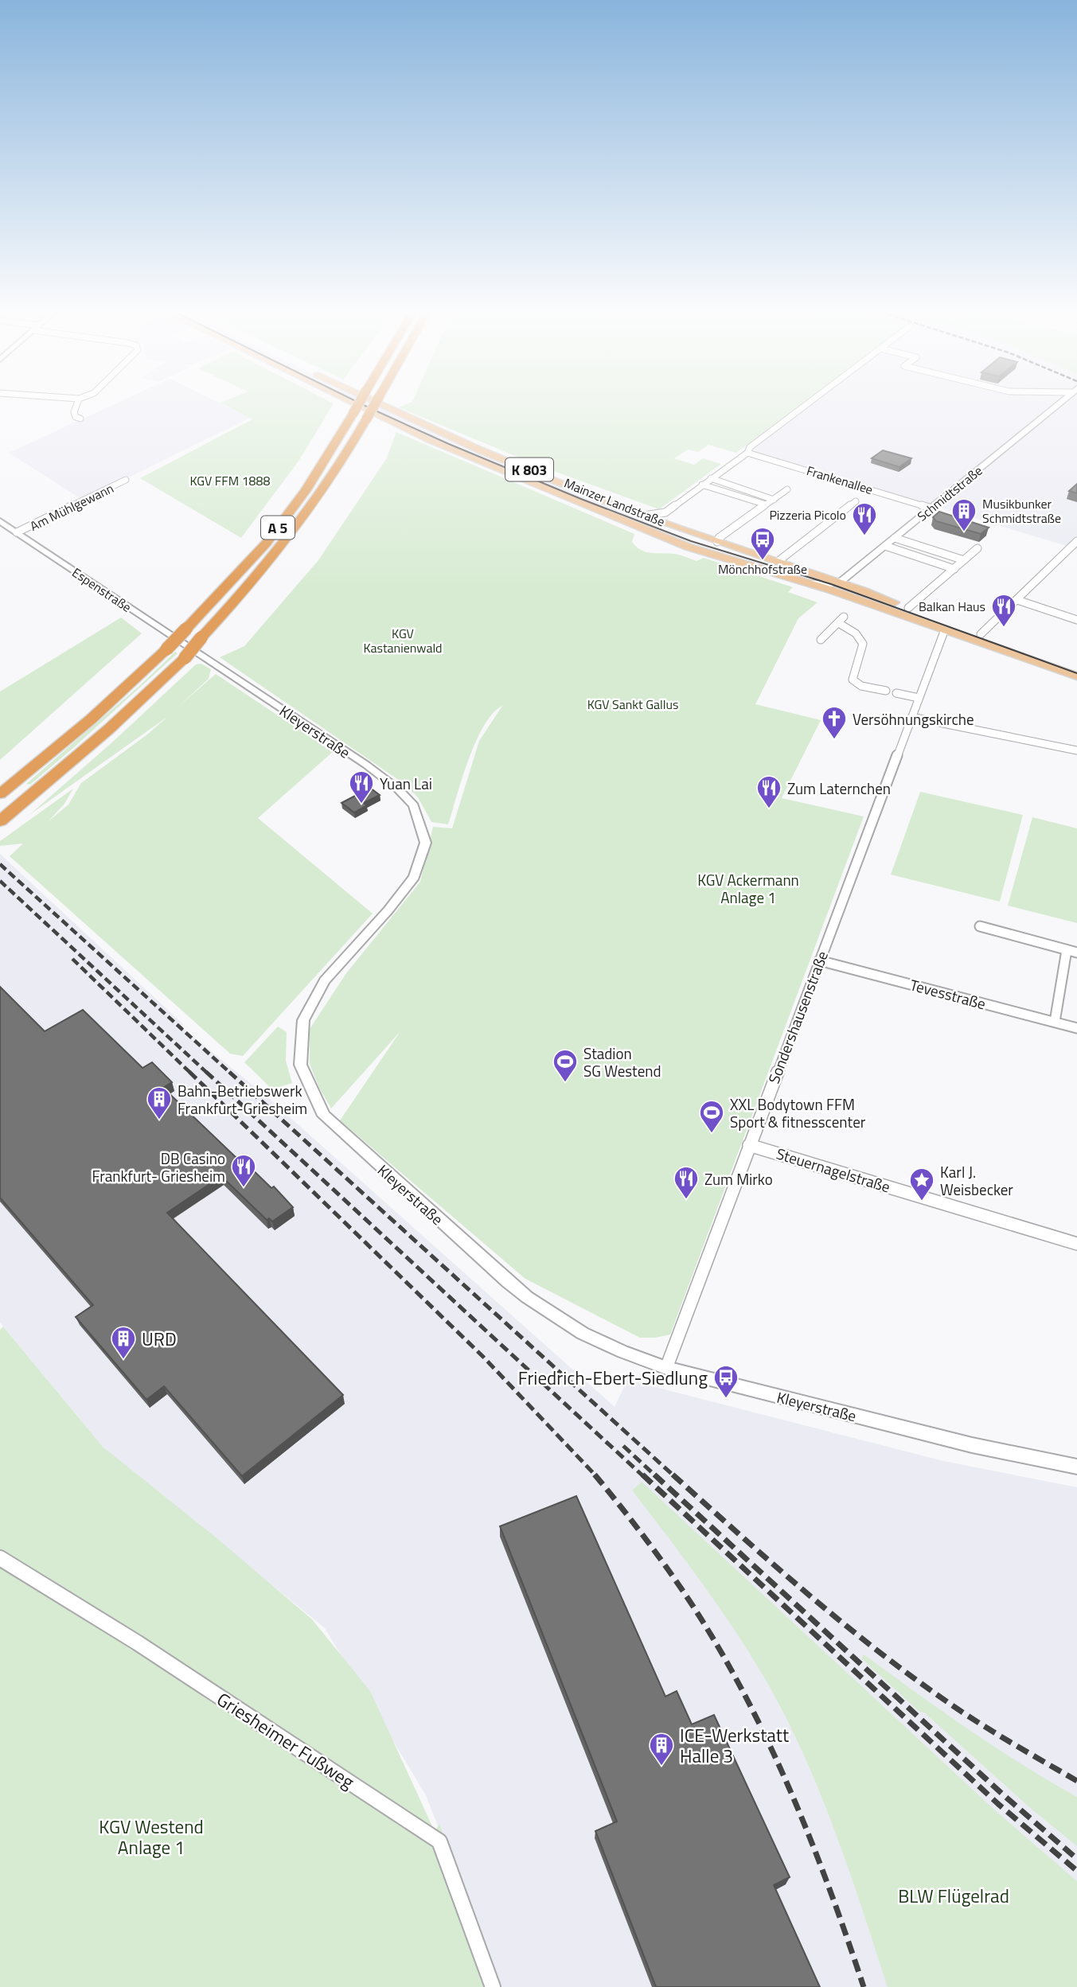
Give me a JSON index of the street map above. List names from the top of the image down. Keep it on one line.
{"streets":{"highway":["A 5"],"main road":["K 803","Schmidtstraße","Mainzer Landstraße"],"street":["Frankenallee","Am Mühlgewann","Espenstraße","Kleyerstraße","Tevesstraße","Sondershausenstraße","Steuernagelstraße","Griesheimer Fußweg"]},"crossings":[["Frankenallee","Schmidtstraße"],["Schmidtstraße","Mainzer Landstraße"],["Mainzer Landstraße","Sondershausenstraße"],["Am Mühlgewann","Espenstraße"],["Espenstraße","Kleyerstraße"],["Kleyerstraße","Sondershausenstraße"],["Tevesstraße","Sondershausenstraße"],["Sondershausenstraße","Steuernagelstraße"]],"parks":["KGV FFM 1888","KGV Kastanienwald","KGV Sankt Gallus","KGV Ackermann Anlage 1","KGV Westend Anlage 1","BLW Flügelrad"],"places":{"building":["Musikbunker Schmidtstraße","Bahn-Betriebswerk Frankfurt-Griesheim","URD","ICE-Werkstatt Halle 3"],"restaurant":["Pizzeria Picolo","Balkan Haus","Yuan Lai","Zum Laternchen","DB Casino Frankfurt- Griesheim","Zum Mirko"],"bus stop":["Mönchhofstraße","Friedrich-Ebert-Siedlung"],"church":["Versöhnungskirche"],"sports":["Stadion SG Westend","XXL Bodytown FFM Sport & fitnesscenter"],"place":["Karl J. Weisbecker"]}}
